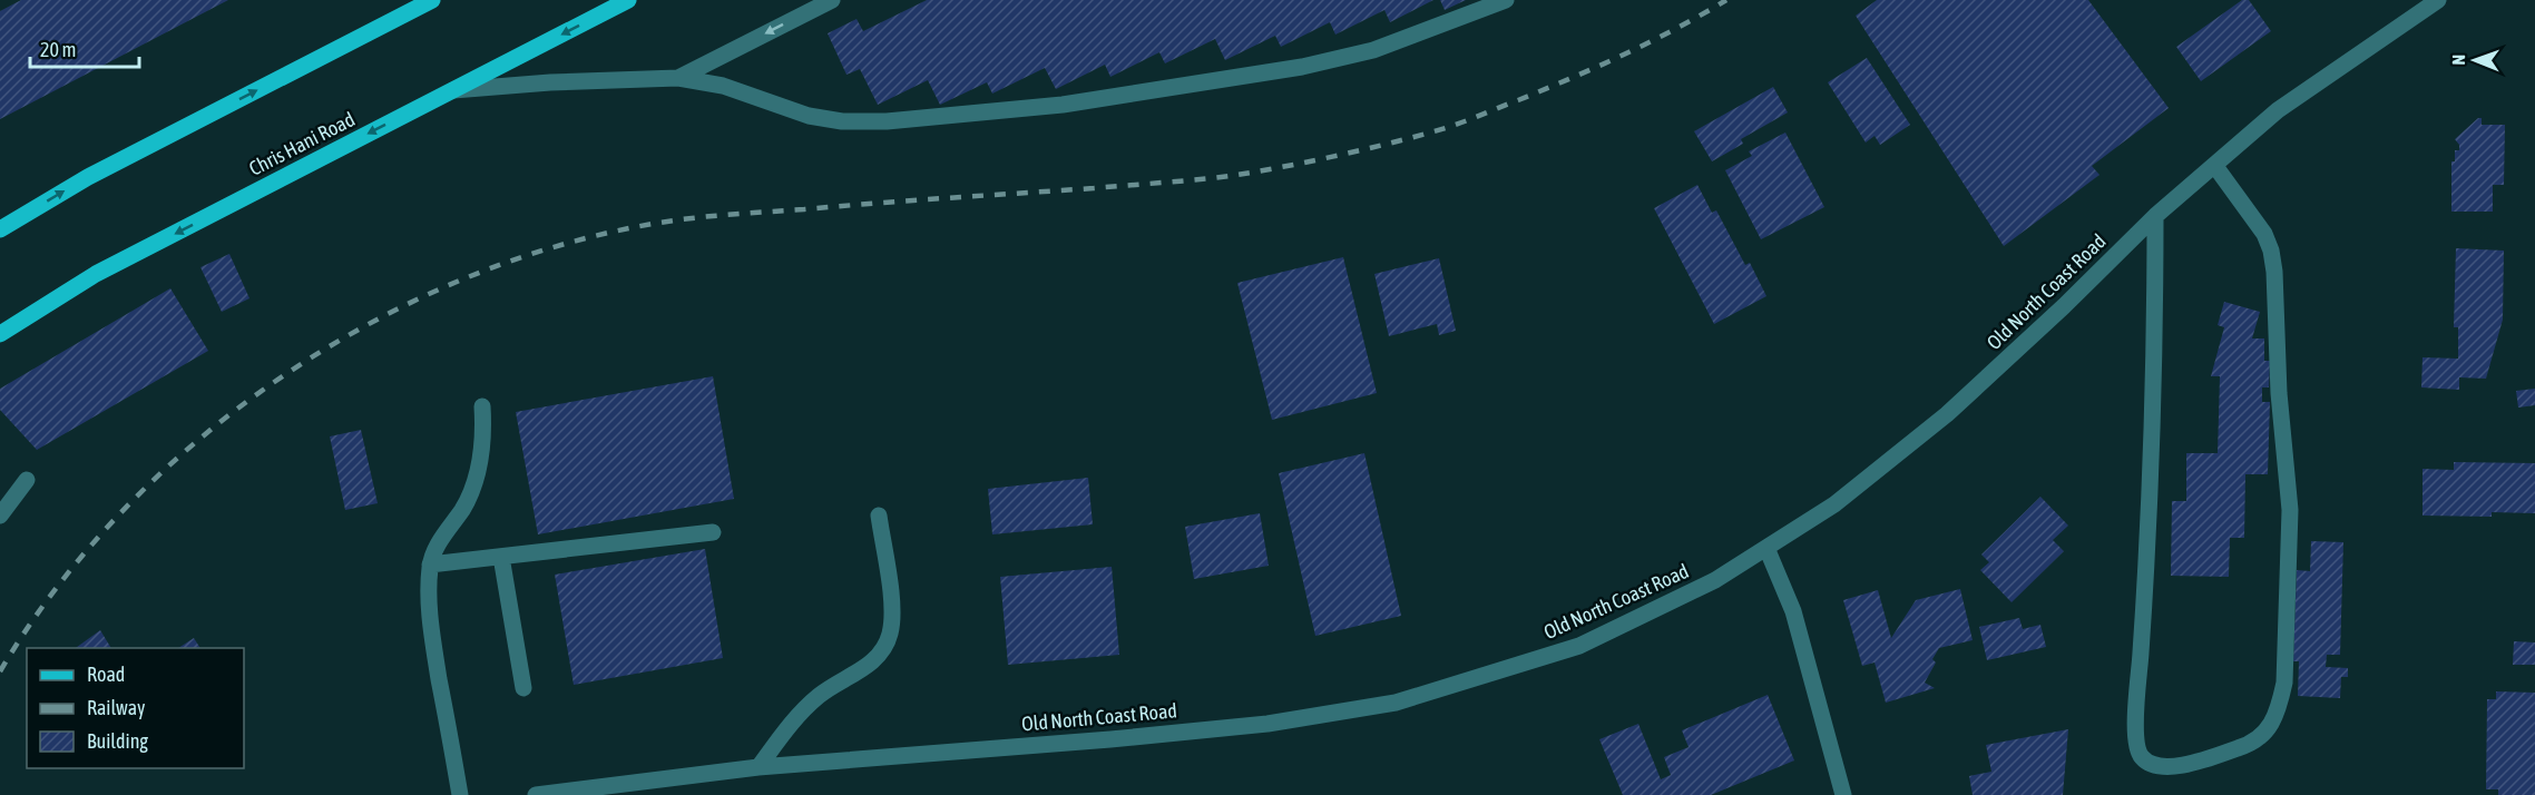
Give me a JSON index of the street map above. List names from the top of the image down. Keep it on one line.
{"streets":{"main road":["Chris Hani Road"],"street":["Old North Coast Road"]},"legend":["Road","Railway","Building"],"scale_bar":"20 m","north":"left"}
